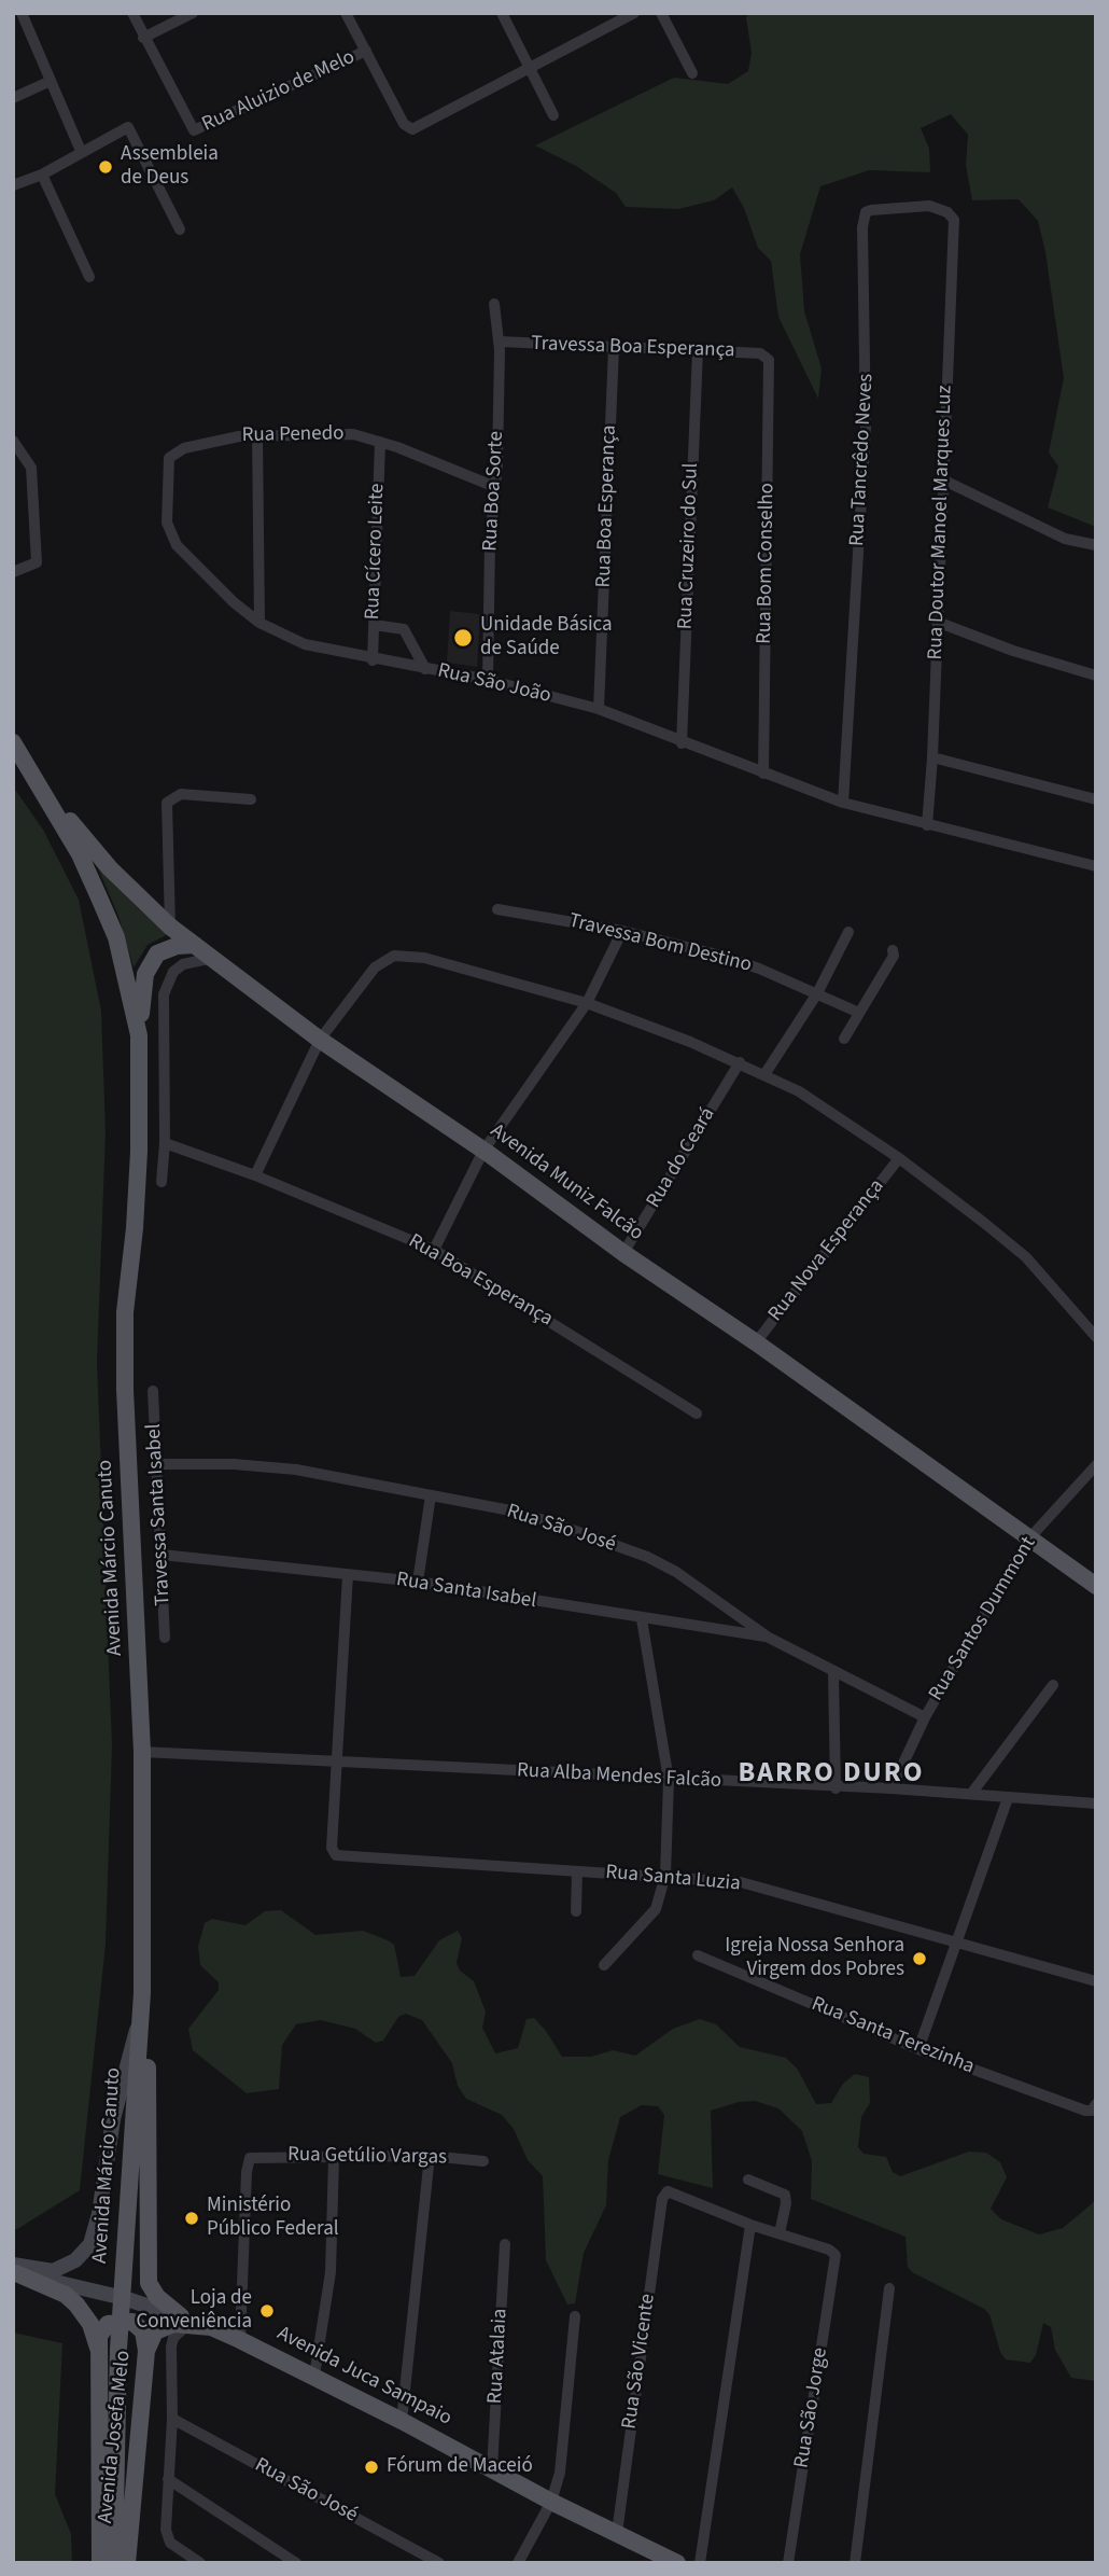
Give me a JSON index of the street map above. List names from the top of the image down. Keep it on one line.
{"streets":{"main road":["Avenida Muniz Falcão","Avenida Márcio Canuto","Avenida Juca Sampaio","Avenida Josefa Melo"],"street":["Rua Aluizio de Melo","Travessa Boa Esperança","Rua Penedo","Rua Tancrêdo Neves","Rua Boa Sorte","Rua Boa Esperança","Rua Doutor Manoel Marques Luz","Rua Cruzeiro do Sul","Rua Cícero Leite","Rua Bom Conselho","Rua São João","Travessa Bom Destino","Rua do Ceará","Rua Nova Esperança","Travessa Santa Isabel","Rua São José","Rua Santa Isabel","Rua Santos Dummont","Rua Alba Mendes Falcão","Rua Santa Luzia","Rua Santa Terezinha","Rua Getúlio Vargas","Rua Atalaia","Rua São Vicente","Rua São Jorge"]},"crossings":[["Travessa Boa Esperança","Rua Boa Sorte"],["Travessa Boa Esperança","Rua Boa Esperança"],["Travessa Boa Esperança","Rua Cruzeiro do Sul"],["Travessa Boa Esperança","Rua Bom Conselho"],["Rua Penedo","Rua Boa Sorte"],["Rua Penedo","Rua Cícero Leite"],["Rua Penedo","Rua São João"],["Rua Tancrêdo Neves","Rua Doutor Manoel Marques Luz"],["Rua Tancrêdo Neves","Rua São João"],["Rua Boa Sorte","Rua São João"],["Rua Boa Esperança","Rua São João"],["Rua Doutor Manoel Marques Luz","Rua São João"],["Rua Cruzeiro do Sul","Rua São João"],["Rua Cícero Leite","Rua São João"],["Rua Bom Conselho","Rua São João"],["Rua do Ceará","Avenida Muniz Falcão"],["Avenida Muniz Falcão","Rua Nova Esperança"],["Avenida Muniz Falcão","Avenida Márcio Canuto"],["Avenida Muniz Falcão","Rua Santos Dummont"],["Travessa Santa Isabel","Rua São José"],["Travessa Santa Isabel","Rua Santa Isabel"],["Rua São José","Rua Santa Isabel"],["Rua São José","Rua Santos Dummont"],["Avenida Márcio Canuto","Rua Alba Mendes Falcão"],["Avenida Márcio Canuto","Avenida Josefa Melo"],["Rua Santos Dummont","Rua Alba Mendes Falcão"],["Rua Alba Mendes Falcão","Rua Santa Luzia"],["Rua Getúlio Vargas","Avenida Juca Sampaio"],["Rua Atalaia","Avenida Juca Sampaio"],["Rua São Vicente","Avenida Juca Sampaio"],["Avenida Juca Sampaio","Avenida Josefa Melo"]],"districts":["BARRO DURO"],"places":["Assembleia de Deus","Unidade Básica de Saúde","Igreja Nossa Senhora Virgem dos Pobres","Ministério Público Federal","Loja de Conveniência","Fórum de Maceió"]}
